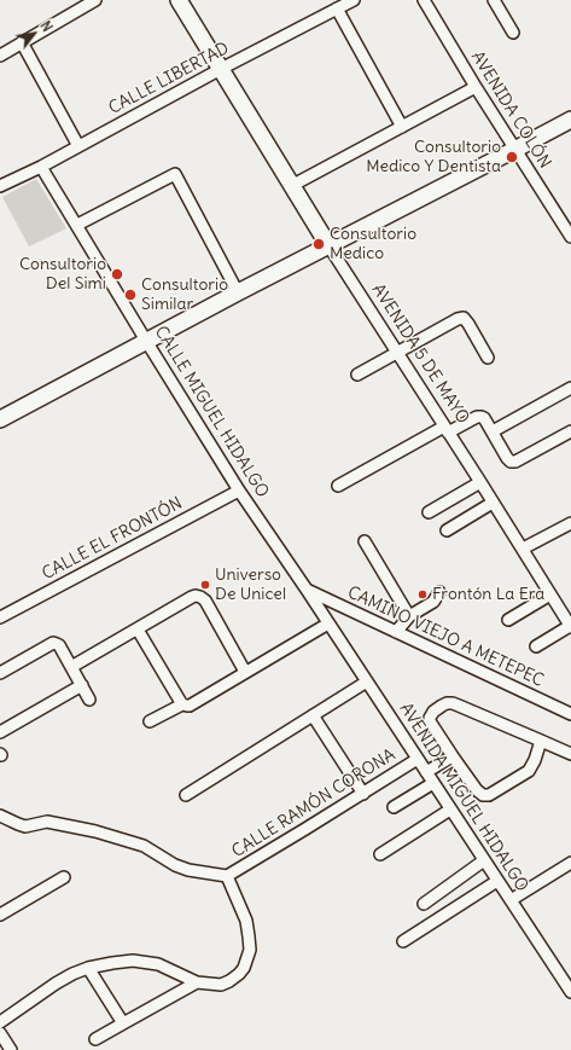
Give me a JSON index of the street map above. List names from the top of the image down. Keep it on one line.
{"streets":{"main road":["AVENIDA 5 DE MAYO"],"street":["CALLE LIBERTAD","AVENIDA COLÓN","CALLE MIGUEL HIDALGO","CALLE EL FRONTÓN","CAMINO VIEJO A METEPEC","AVENIDA MIGUEL HIDALGO","CALLE RAMÓN CORONA"]},"crossings":[["CALLE LIBERTAD","AVENIDA 5 DE MAYO"],["CALLE LIBERTAD","CALLE MIGUEL HIDALGO"],["CALLE MIGUEL HIDALGO","CALLE EL FRONTÓN"],["CALLE MIGUEL HIDALGO","CAMINO VIEJO A METEPEC"],["CALLE MIGUEL HIDALGO","AVENIDA MIGUEL HIDALGO"],["AVENIDA MIGUEL HIDALGO","CALLE RAMÓN CORONA"]],"places":["Consultorio Medico Y Dentista","Consultorio Medico","Consultorio Del Simi","Consultorio Similar","Universo De Unicel","Frontón La Era"],"north":"top right"}
